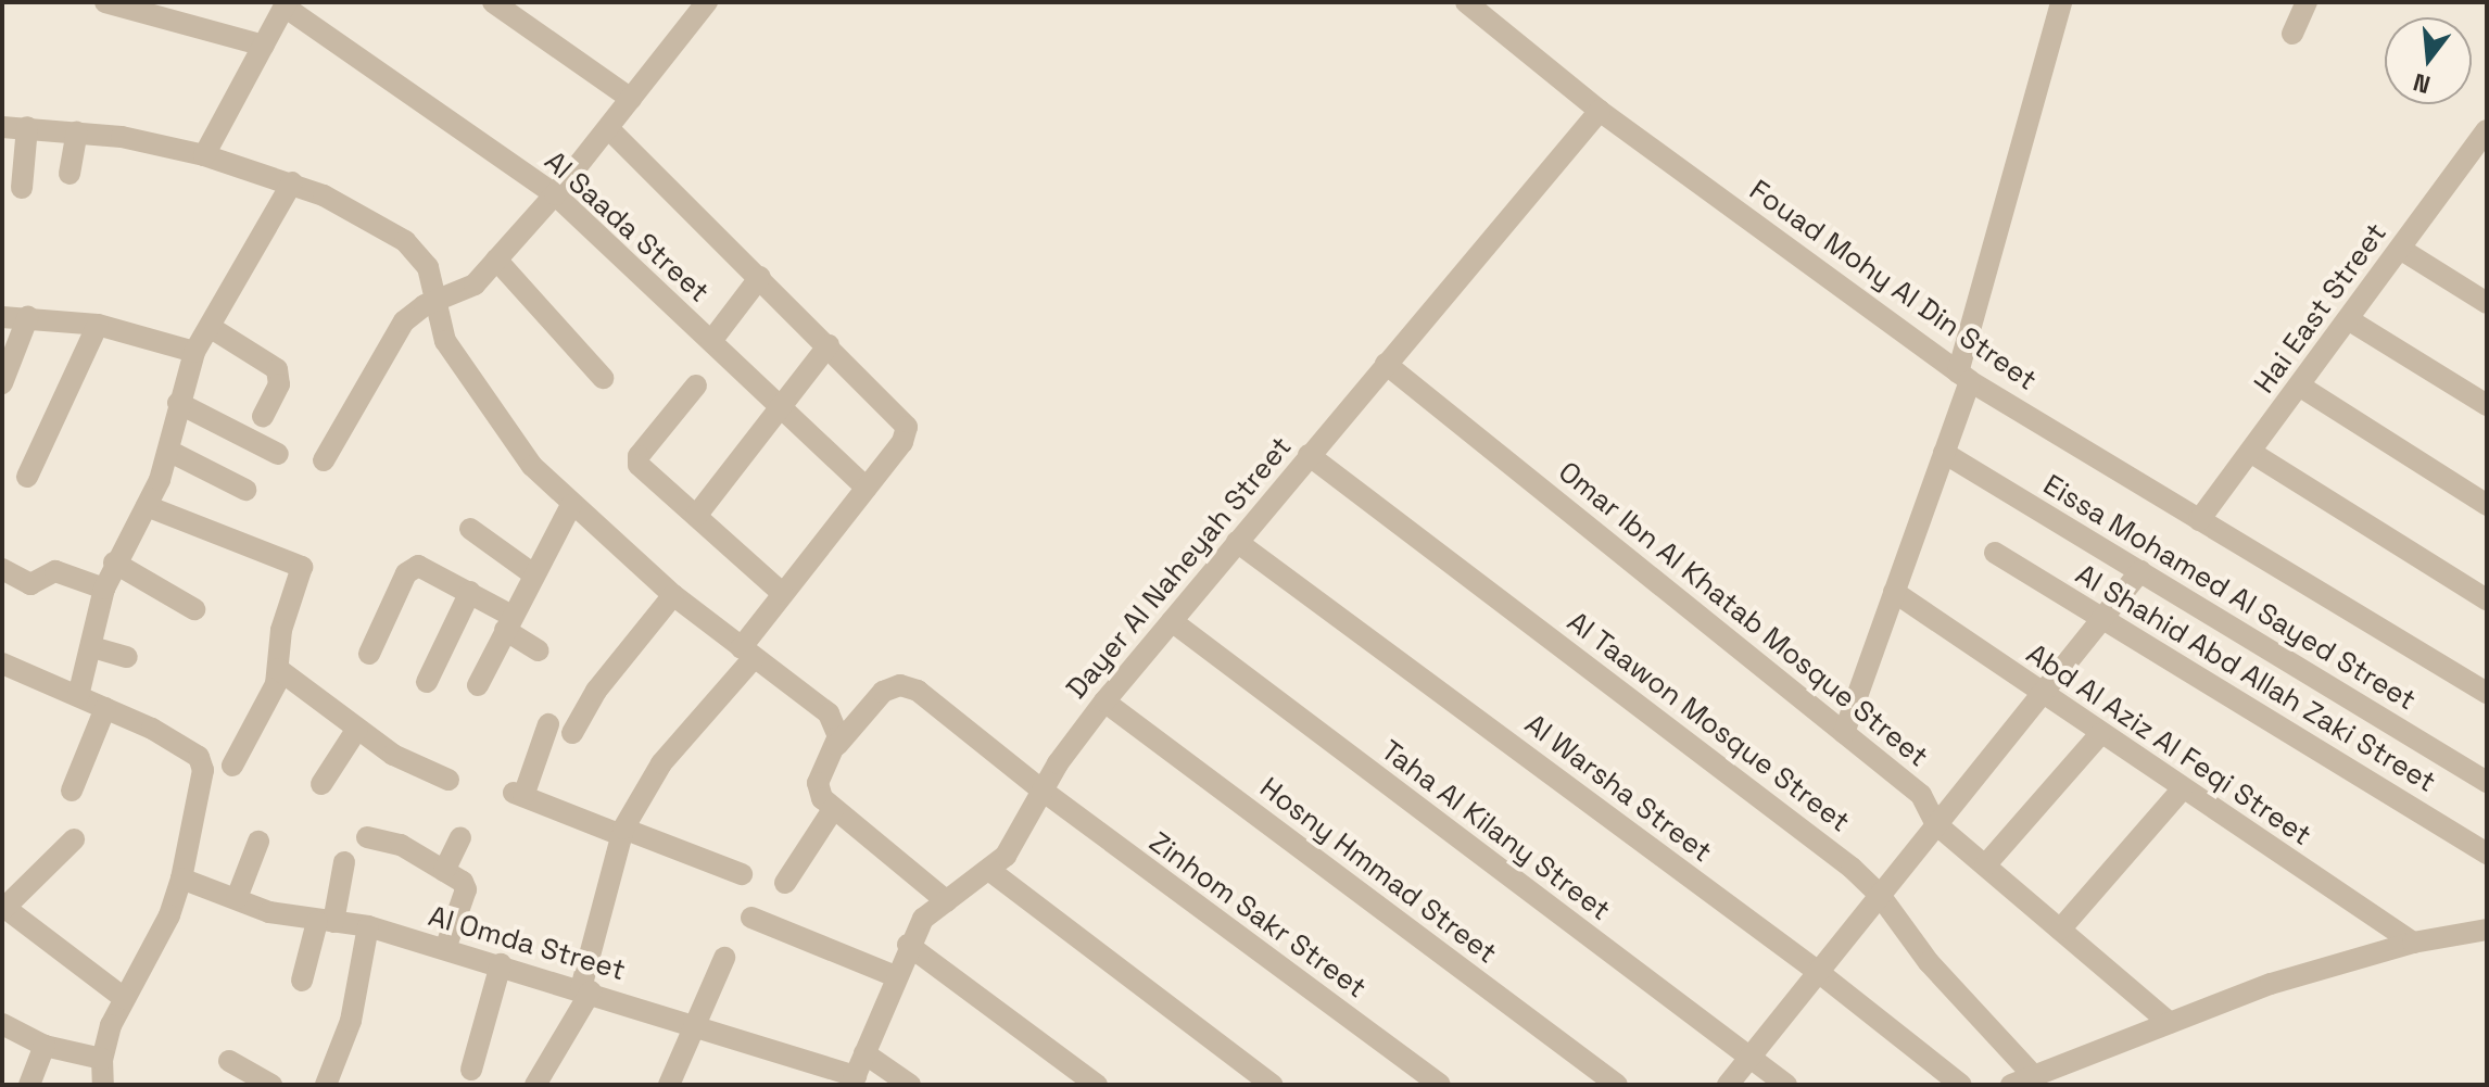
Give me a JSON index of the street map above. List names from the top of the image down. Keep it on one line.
{"streets":{"street":["Al Saada Street","Fouad Mohy Al Din Street","Hai East Street","Dayer Al Naheyah Street","Eissa Mohamed Al Sayed Street","Omar Ibn Al Khatab Mosque Street","Al Shahid Abd Allah Zaki Street","Al Taawon Mosque Street","Abd Al Aziz Al Feqi Street","Al Warsha Street","Taha Al Kilany Street","Hosny Hmmad Street","Zinhom Sakr Street","Al Omda Street"]},"crossings":[["Fouad Mohy Al Din Street","Hai East Street"],["Fouad Mohy Al Din Street","Dayer Al Naheyah Street"],["Dayer Al Naheyah Street","Omar Ibn Al Khatab Mosque Street"],["Dayer Al Naheyah Street","Al Taawon Mosque Street"],["Dayer Al Naheyah Street","Al Warsha Street"],["Dayer Al Naheyah Street","Taha Al Kilany Street"],["Dayer Al Naheyah Street","Hosny Hmmad Street"],["Dayer Al Naheyah Street","Zinhom Sakr Street"],["Dayer Al Naheyah Street","Al Omda Street"]],"north":"bottom"}
